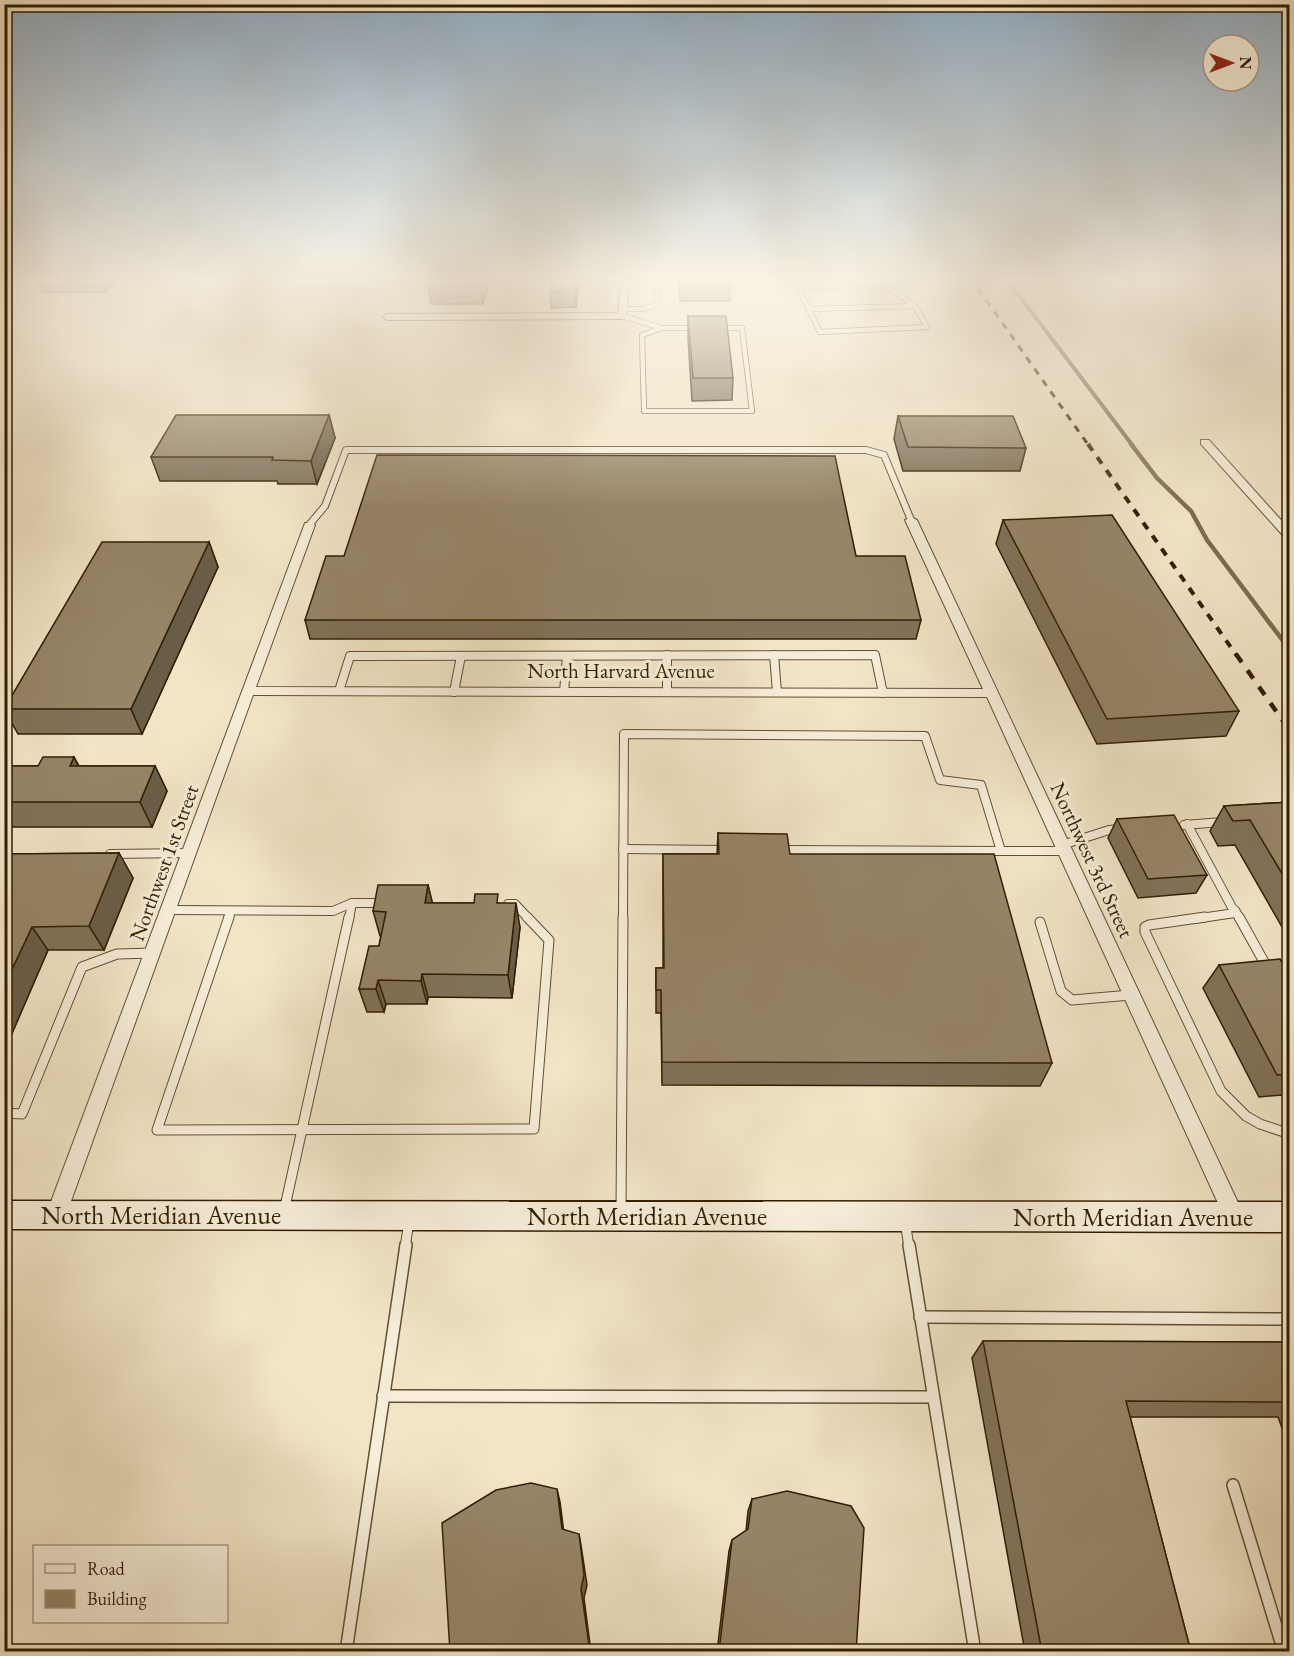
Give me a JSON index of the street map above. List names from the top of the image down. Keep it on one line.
{"streets":{"main road":["North Meridian Avenue"],"street":["North Harvard Avenue","Northwest 3rd Street","Northwest 1st Street"]},"crossings":[["North Harvard Avenue","Northwest 3rd Street"],["North Harvard Avenue","Northwest 1st Street"],["Northwest 3rd Street","North Meridian Avenue"],["Northwest 1st Street","North Meridian Avenue"]],"legend":["Road","Building"],"north":"right"}
